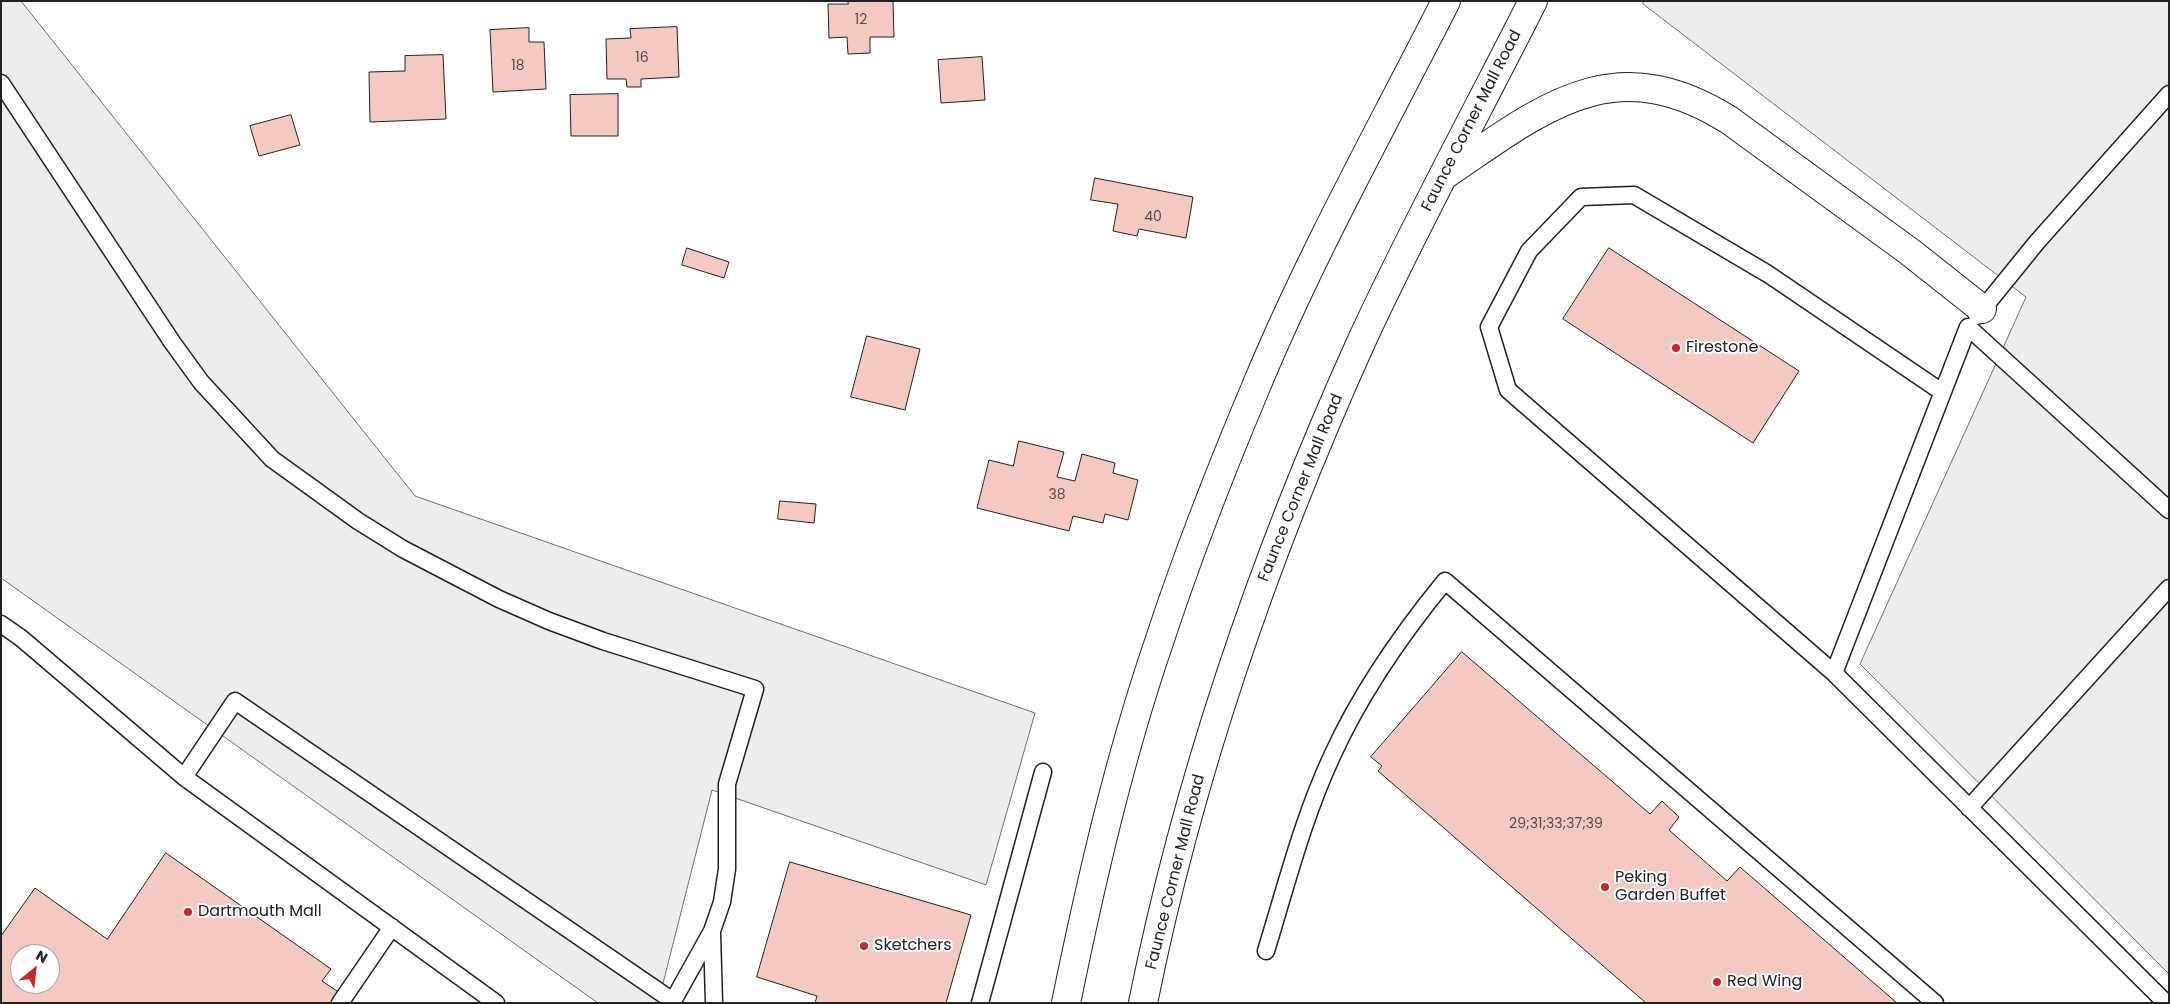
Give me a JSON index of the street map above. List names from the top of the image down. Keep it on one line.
{"streets":{"main road":["Faunce Corner Mall Road"]},"places":["Firestone","Peking Garden Buffet","Dartmouth Mall","Sketchers","Red Wing"],"house_numbers":["12","16","18","40","38","29;31;33;37;39"],"north":"top right"}
